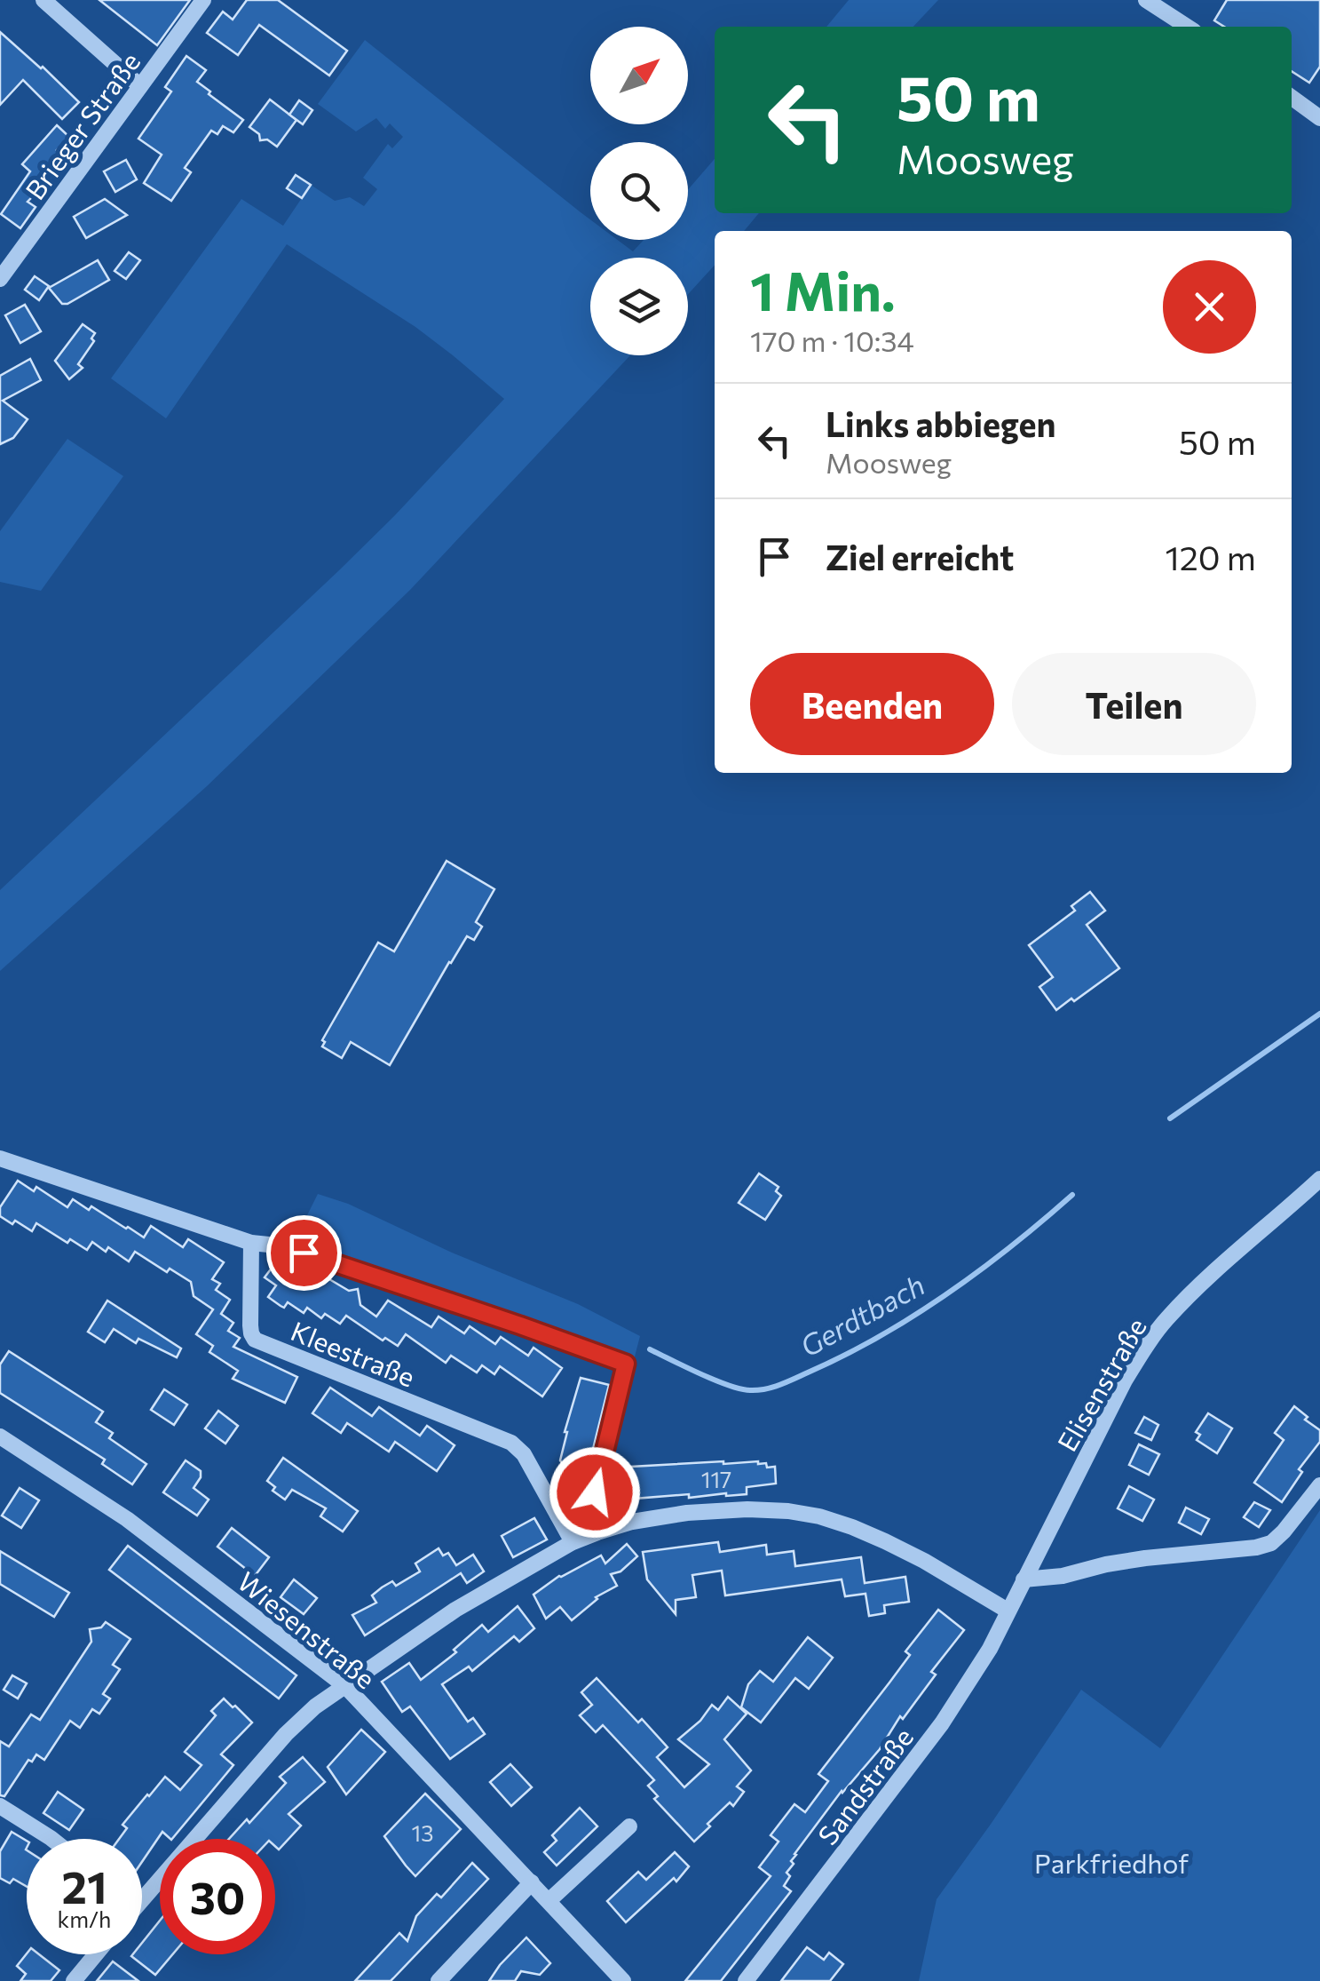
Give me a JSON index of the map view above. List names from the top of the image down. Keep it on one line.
{"streets":{"street":["Brieger Straße","Kleestraße","Elisenstraße","Wiesenstraße","Sandstraße"]},"crossings":[["Elisenstraße","Sandstraße"]],"water":["Gerdtbach"],"parks":["Parkfriedhof"],"house_numbers":["117","13"],"north":"top right","page":{"turn":["50 m","Moosweg"],"heading":["1 Min.","170 m · 10:34"],"list":[{"name":"Links abbiegen","note":"Moosweg","value":"50 m"},{"name":"Ziel erreicht","value":"120 m"}],"buttons":["Beenden","Teilen"],"speed":"21 km/h","limit":"30"}}
